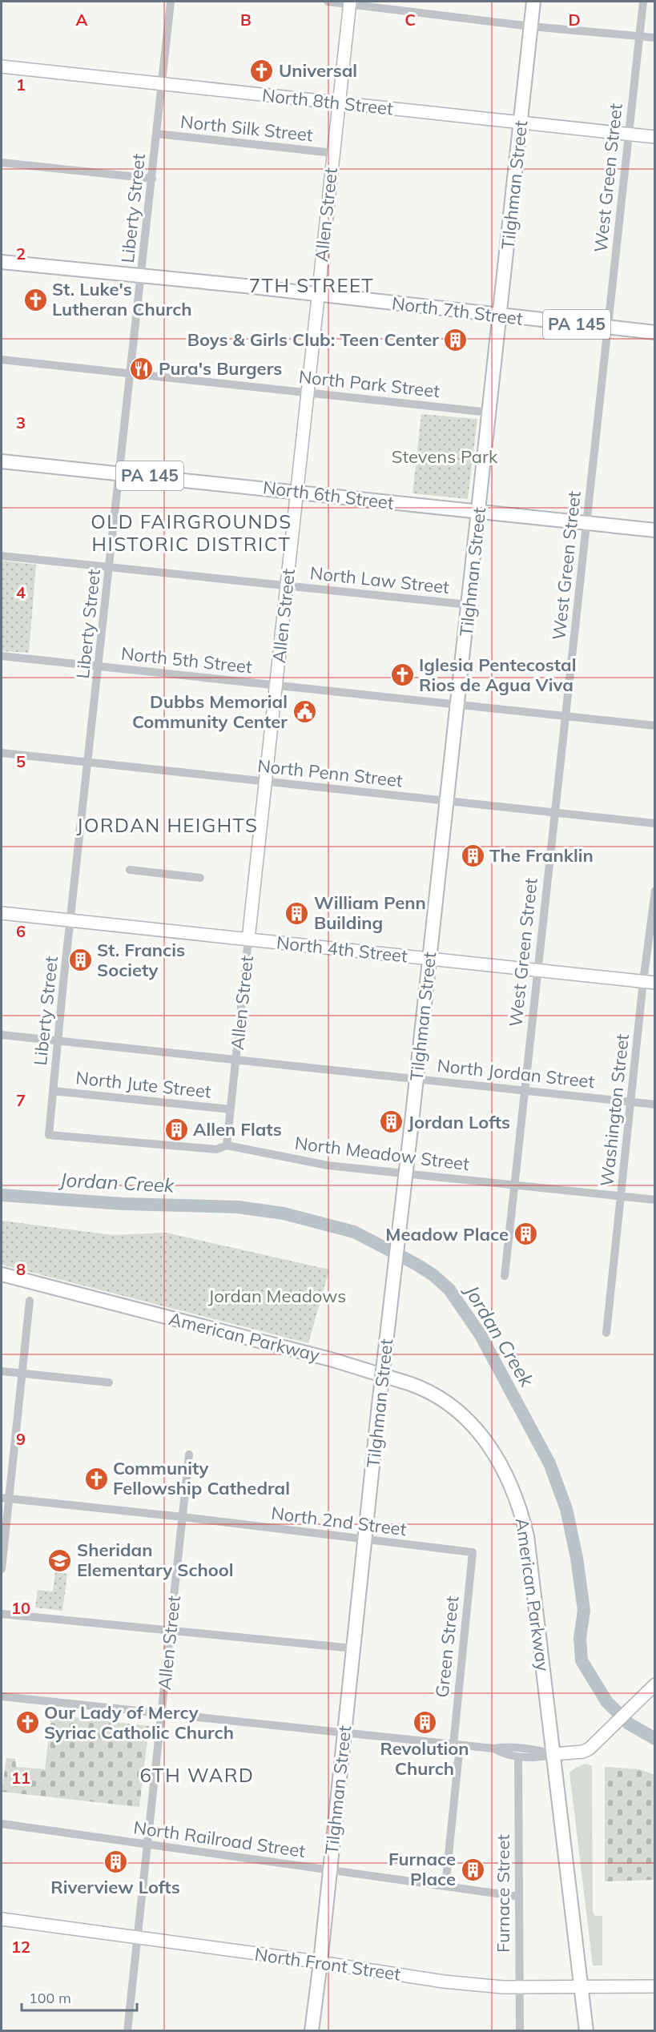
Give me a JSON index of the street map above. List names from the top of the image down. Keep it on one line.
{"streets":{"main road":["Tilghman Street","North 7th Street","PA 145","North 6th Street","American Parkway"],"street":["North 8th Street","North Silk Street","West Green Street","Liberty Street","Allen Street","North Park Street","North Law Street","North 5th Street","North Penn Street","North 4th Street","North Jordan Street","North Jute Street","Washington Street","North Meadow Street","North 2nd Street","Green Street","North Railroad Street","Furnace Street","North Front Street"]},"crossings":[["North 8th Street","West Green Street"],["North 8th Street","Tilghman Street"],["North 8th Street","Liberty Street"],["North 8th Street","Allen Street"],["North Silk Street","Liberty Street"],["North Silk Street","Allen Street"],["West Green Street","North 7th Street"],["West Green Street","North 6th Street"],["West Green Street","North 5th Street"],["West Green Street","North Penn Street"],["West Green Street","North 4th Street"],["West Green Street","North Jordan Street"],["West Green Street","North Meadow Street"],["Tilghman Street","North 7th Street"],["Tilghman Street","North Park Street"],["Tilghman Street","North 6th Street"],["Tilghman Street","North Law Street"],["Tilghman Street","North 5th Street"],["Tilghman Street","North Penn Street"],["Tilghman Street","North 4th Street"],["Tilghman Street","North Jordan Street"],["Tilghman Street","North 2nd Street"],["Tilghman Street","North Railroad Street"],["Tilghman Street","North Front Street"],["Liberty Street","North 7th Street"],["Liberty Street","North Park Street"],["Liberty Street","North 6th Street"],["Liberty Street","North Law Street"],["Liberty Street","North 5th Street"],["Liberty Street","North Penn Street"],["Liberty Street","North 4th Street"],["Liberty Street","North Jordan Street"],["Liberty Street","North Jute Street"],["Liberty Street","North Meadow Street"],["Allen Street","North 7th Street"],["Allen Street","North Park Street"],["Allen Street","North 6th Street"],["Allen Street","North Law Street"],["Allen Street","North 5th Street"],["Allen Street","North Penn Street"],["Allen Street","North 4th Street"],["Allen Street","North Jordan Street"],["Allen Street","North Jute Street"],["Allen Street","North Meadow Street"],["Allen Street","North 2nd Street"],["Allen Street","North Railroad Street"],["Allen Street","North Front Street"],["North 4th Street","Washington Street"],["North Jordan Street","Washington Street"],["Washington Street","North Meadow Street"],["American Parkway","North Front Street"],["North 2nd Street","Green Street"],["Green Street","North Railroad Street"],["North Railroad Street","Furnace Street"],["Furnace Street","North Front Street"]],"districts":["7TH STREET","OLD FAIRGROUNDS HISTORIC DISTRICT","JORDAN HEIGHTS","6TH WARD"],"water":["Jordan Creek"],"parks":["Stevens Park","Jordan Meadows"],"places":{"church":["Universal","St. Luke's Lutheran Church","Iglesia Pentecostal Rios de Agua Viva","Community Fellowship Cathedral","Our Lady of Mercy Syriac Catholic Church"],"building":["Boys & Girls Club: Teen Center","The Franklin","William Penn Building","St. Francis Society","Jordan Lofts","Allen Flats","Meadow Place","Revolution Church","Riverview Lofts","Furnace Place"],"restaurant":["Pura's Burgers"],"public building":["Dubbs Memorial Community Center"],"school or university":["Sheridan Elementary School"]},"scale_bar":"100 m","grid":{"columns":["A","B","C","D"],"rows":["1","2","3","4","5","6","7","8","9","10","11","12"]}}
